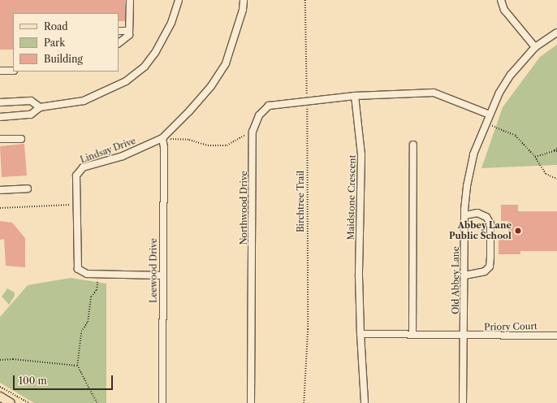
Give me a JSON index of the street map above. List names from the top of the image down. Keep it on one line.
{"streets":{"street":["Lindsay Drive","Maidstone Crescent","Northwood Drive","Leewood Drive","Old Abbey Lane","Priory Court"],"path":["Birchtree Trail"]},"crossings":[["Lindsay Drive","Leewood Drive"],["Maidstone Crescent","Northwood Drive"],["Birchtree Trail","Northwood Drive"],["Old Abbey Lane","Priory Court"]],"places":["Abbey Lane Public School"],"legend":["Road","Park","Building"],"scale_bar":"100 m"}
